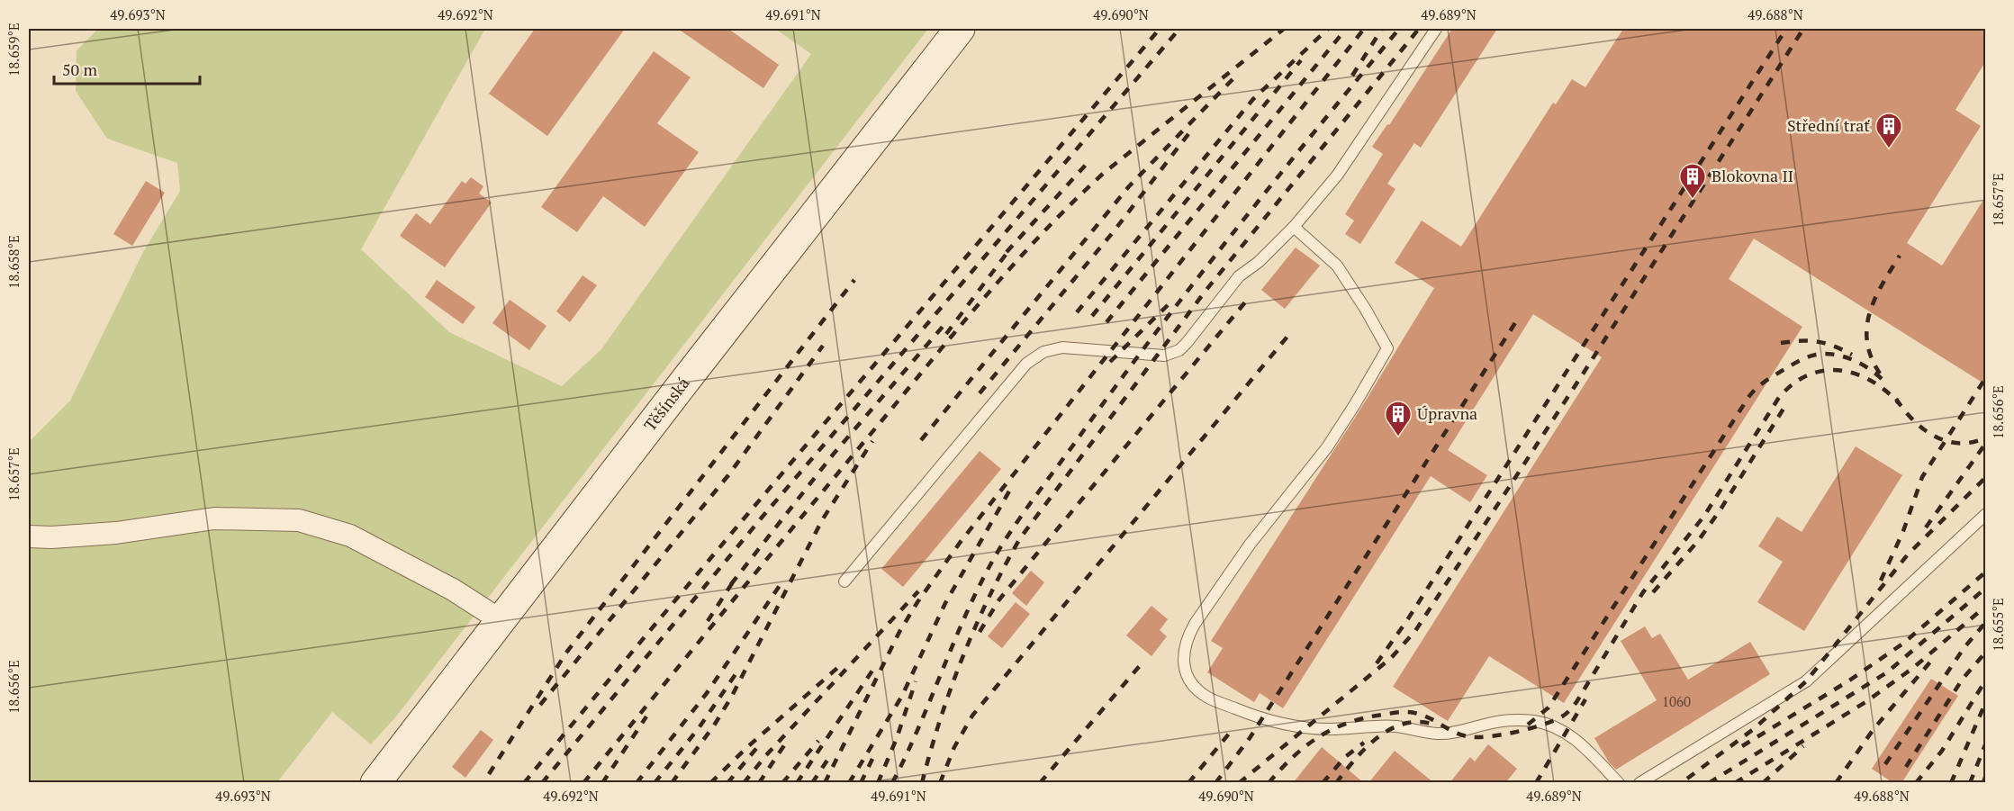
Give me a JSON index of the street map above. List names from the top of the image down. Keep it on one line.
{"streets":{"main road":["Těšínská"]},"places":{"building":["Střední trať","Blokovna II","Úpravna"]},"house_numbers":["1060"],"scale_bar":"50 m","coordinates":["49.693°N","49.692°N","49.691°N","49.690°N","49.689°N","49.688°N","18.659°E","18.657°E","18.658°E","18.656°E","18.655°E"]}
